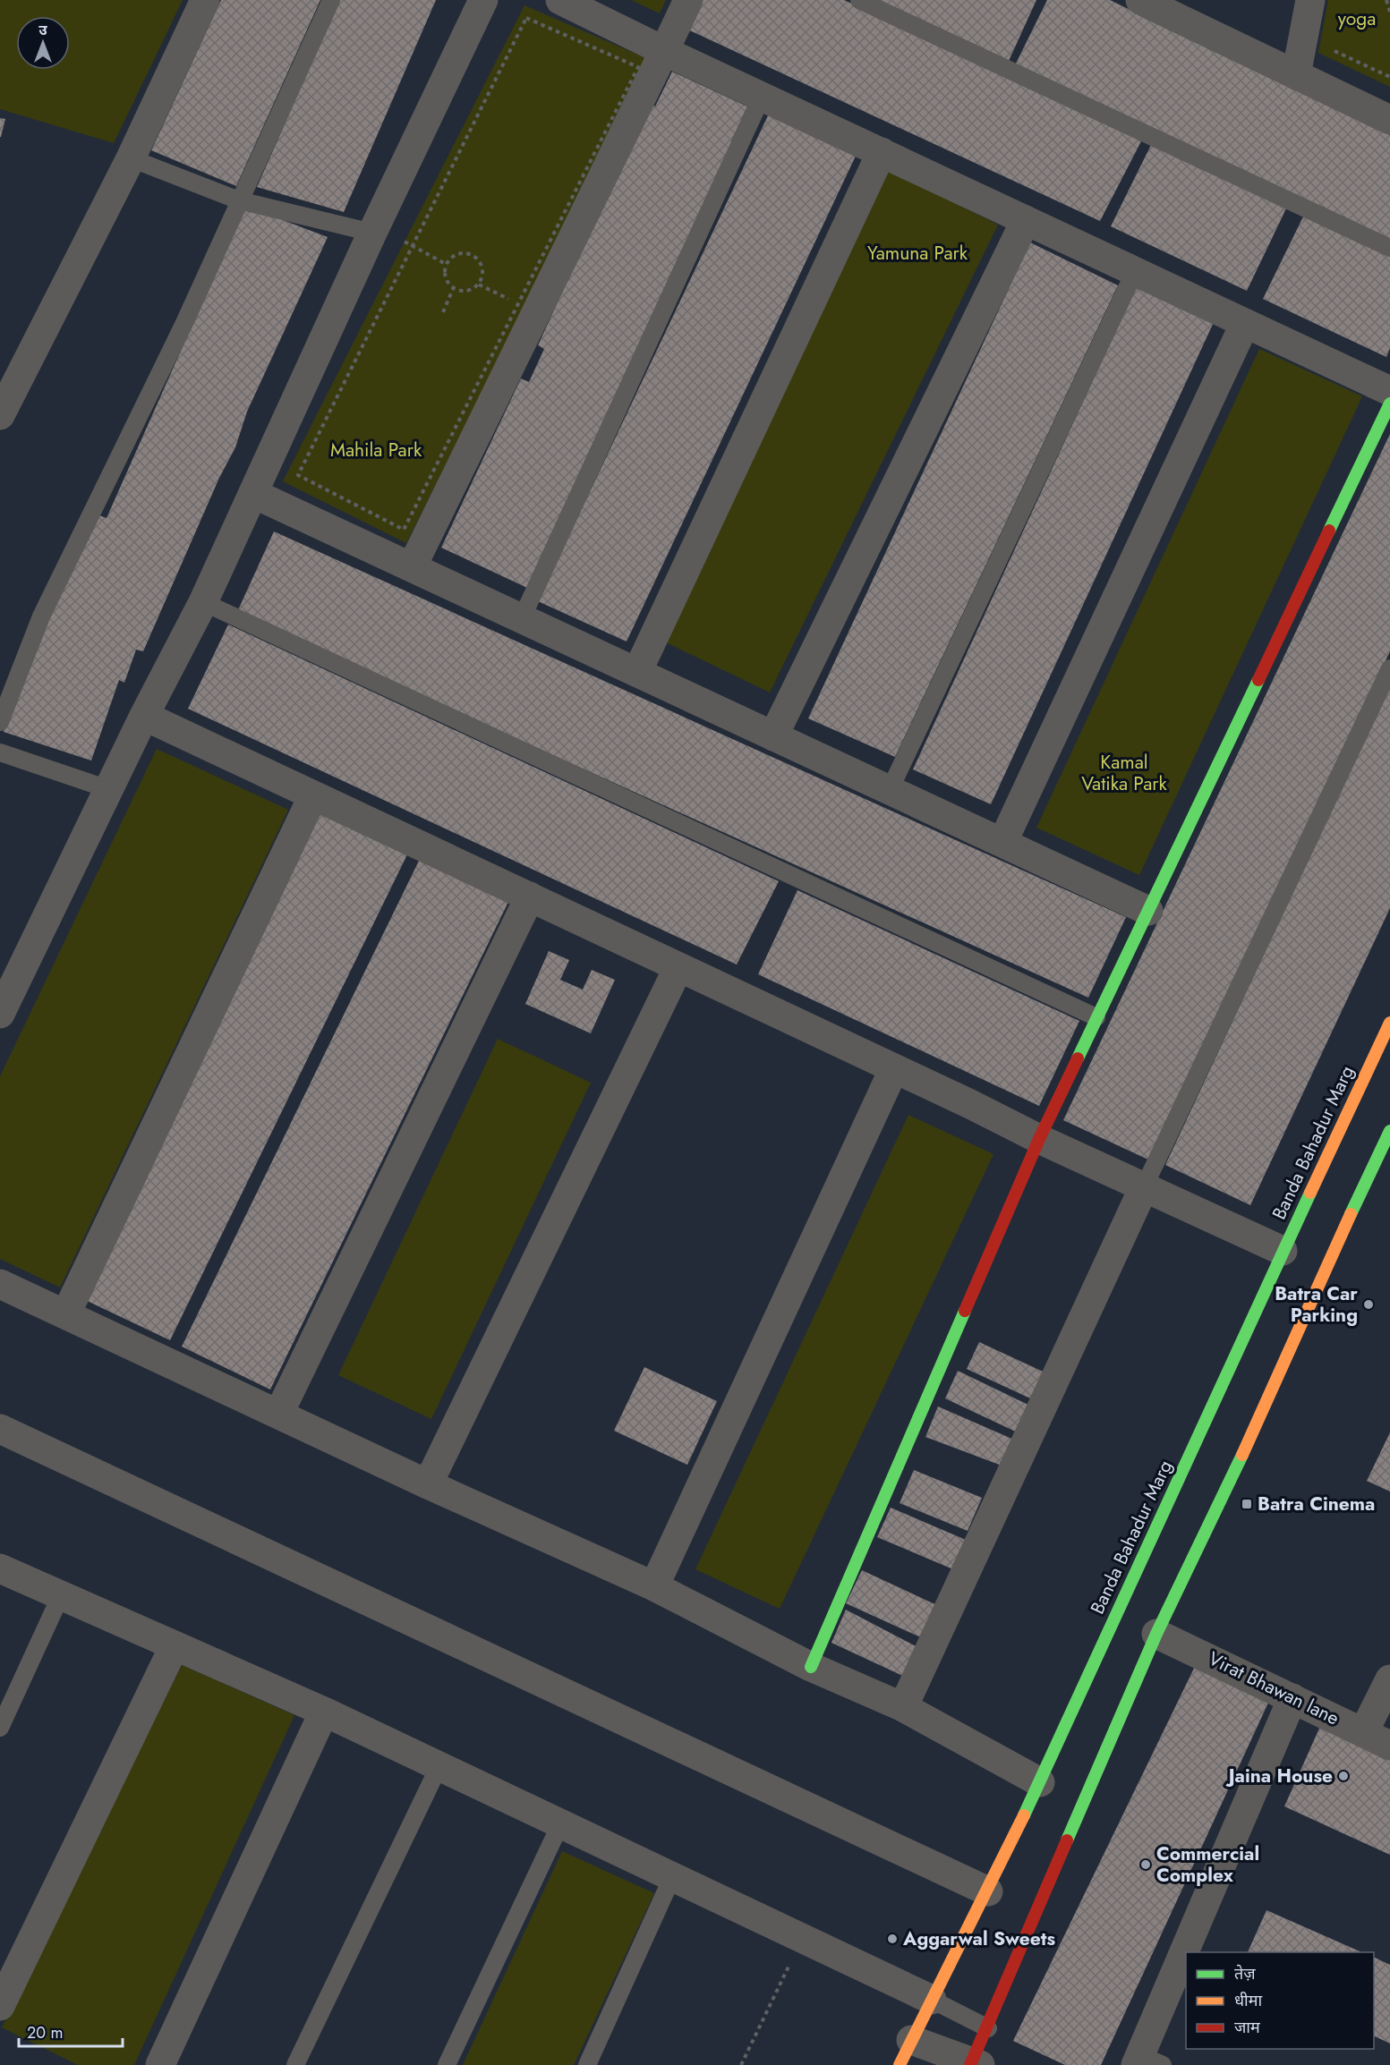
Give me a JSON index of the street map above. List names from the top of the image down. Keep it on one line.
{"streets":{"street":["Banda Bahadur Marg","Virat Bhawan lane"]},"parks":["yoga","Yamuna Park","Mahila Park","Kamal Vatika Park"],"places":{"other":["Batra Car Parking","Jaina House","Commercial Complex","Aggarwal Sweets"],"transit":["Batra Cinema"]},"legend":["तेज़","धीमा","जाम"],"scale_bar":"20 m","north":"top"}
